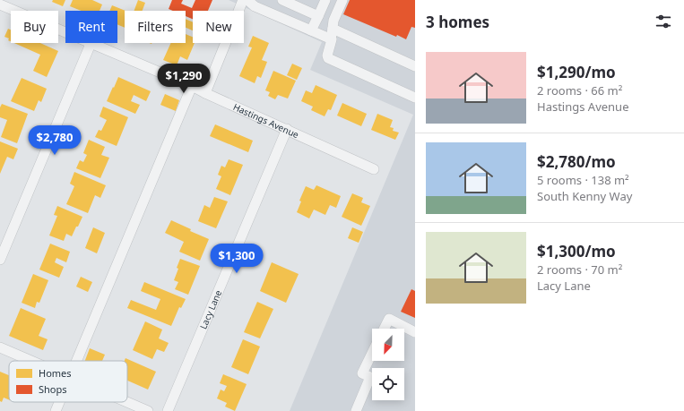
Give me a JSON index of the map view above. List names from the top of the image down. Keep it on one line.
{"streets":{"street":["Hastings Avenue","Lacy Lane"]},"crossings":[["Hastings Avenue","Lacy Lane"]],"legend":["Homes","Shops"],"north":"bottom left","page":{"heading":"3 homes","chip":["Buy","Rent","Filters","New"],"list":[{"name":"$1,290/mo","note":"2 rooms · 66 m² · Hastings Avenue"},{"name":"$2,780/mo","note":"5 rooms · 138 m² · South Kenny Way"},{"name":"$1,300/mo","note":"2 rooms · 70 m² · Lacy Lane"}],"price":["$1,290","$2,780","$1,300"]}}
